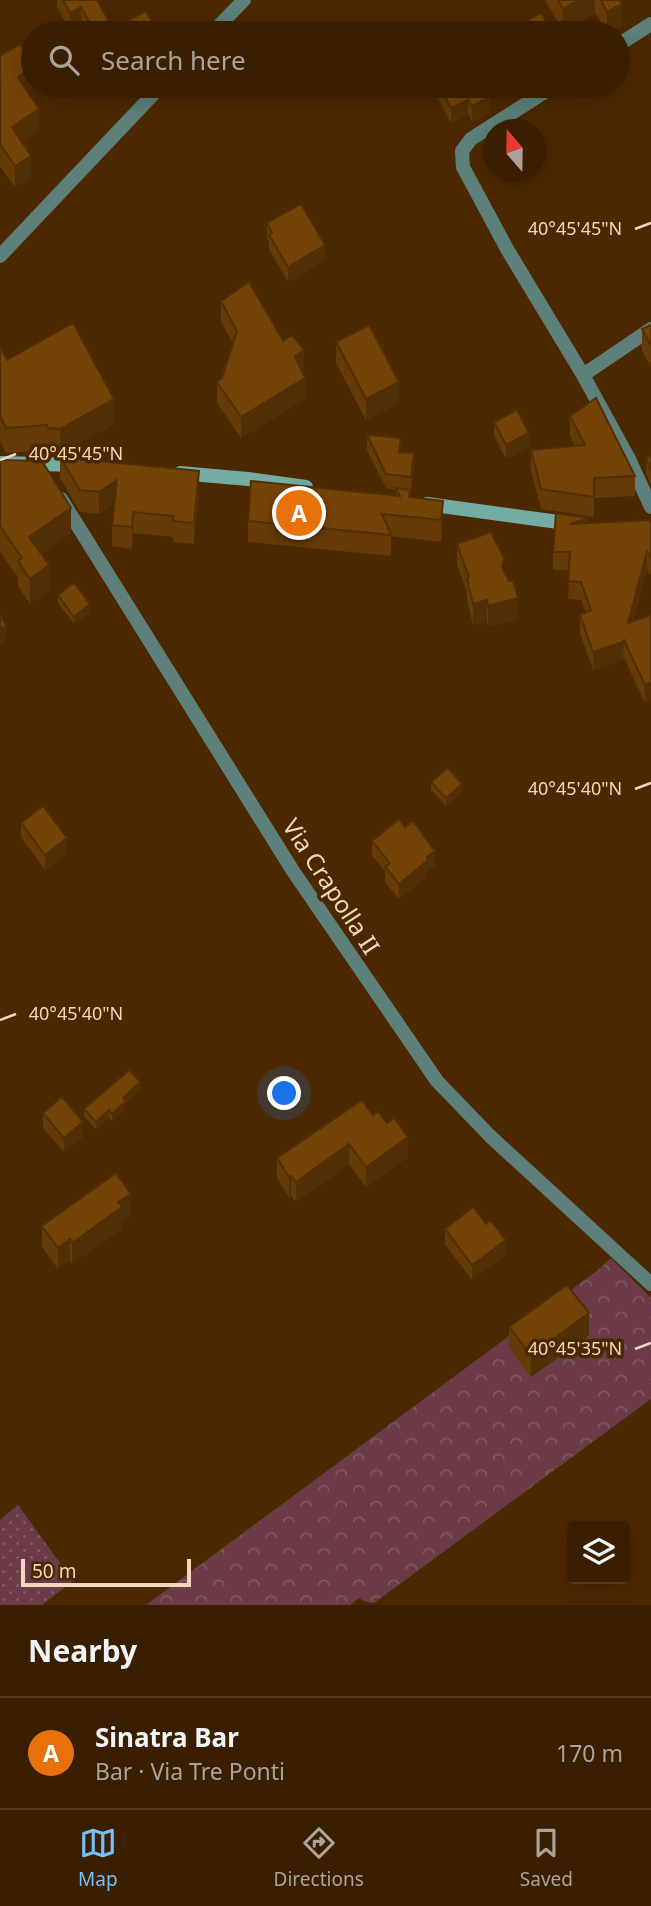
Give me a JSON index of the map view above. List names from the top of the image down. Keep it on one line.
{"streets":{"street":["Via Crapolla II"]},"scale_bar":"50 m","north":"top","page":{"search":"Search here","pins":"A","scale":"50 m","heading":"Nearby","list":[{"mark":"A","name":"Sinatra Bar","note":"Bar · Via Tre Ponti","value":"170 m"}],"nav":["Map","Directions","Saved"]},"coordinates":["40°45'45\"N","40°45'40\"N","40°45'35\"N"]}
